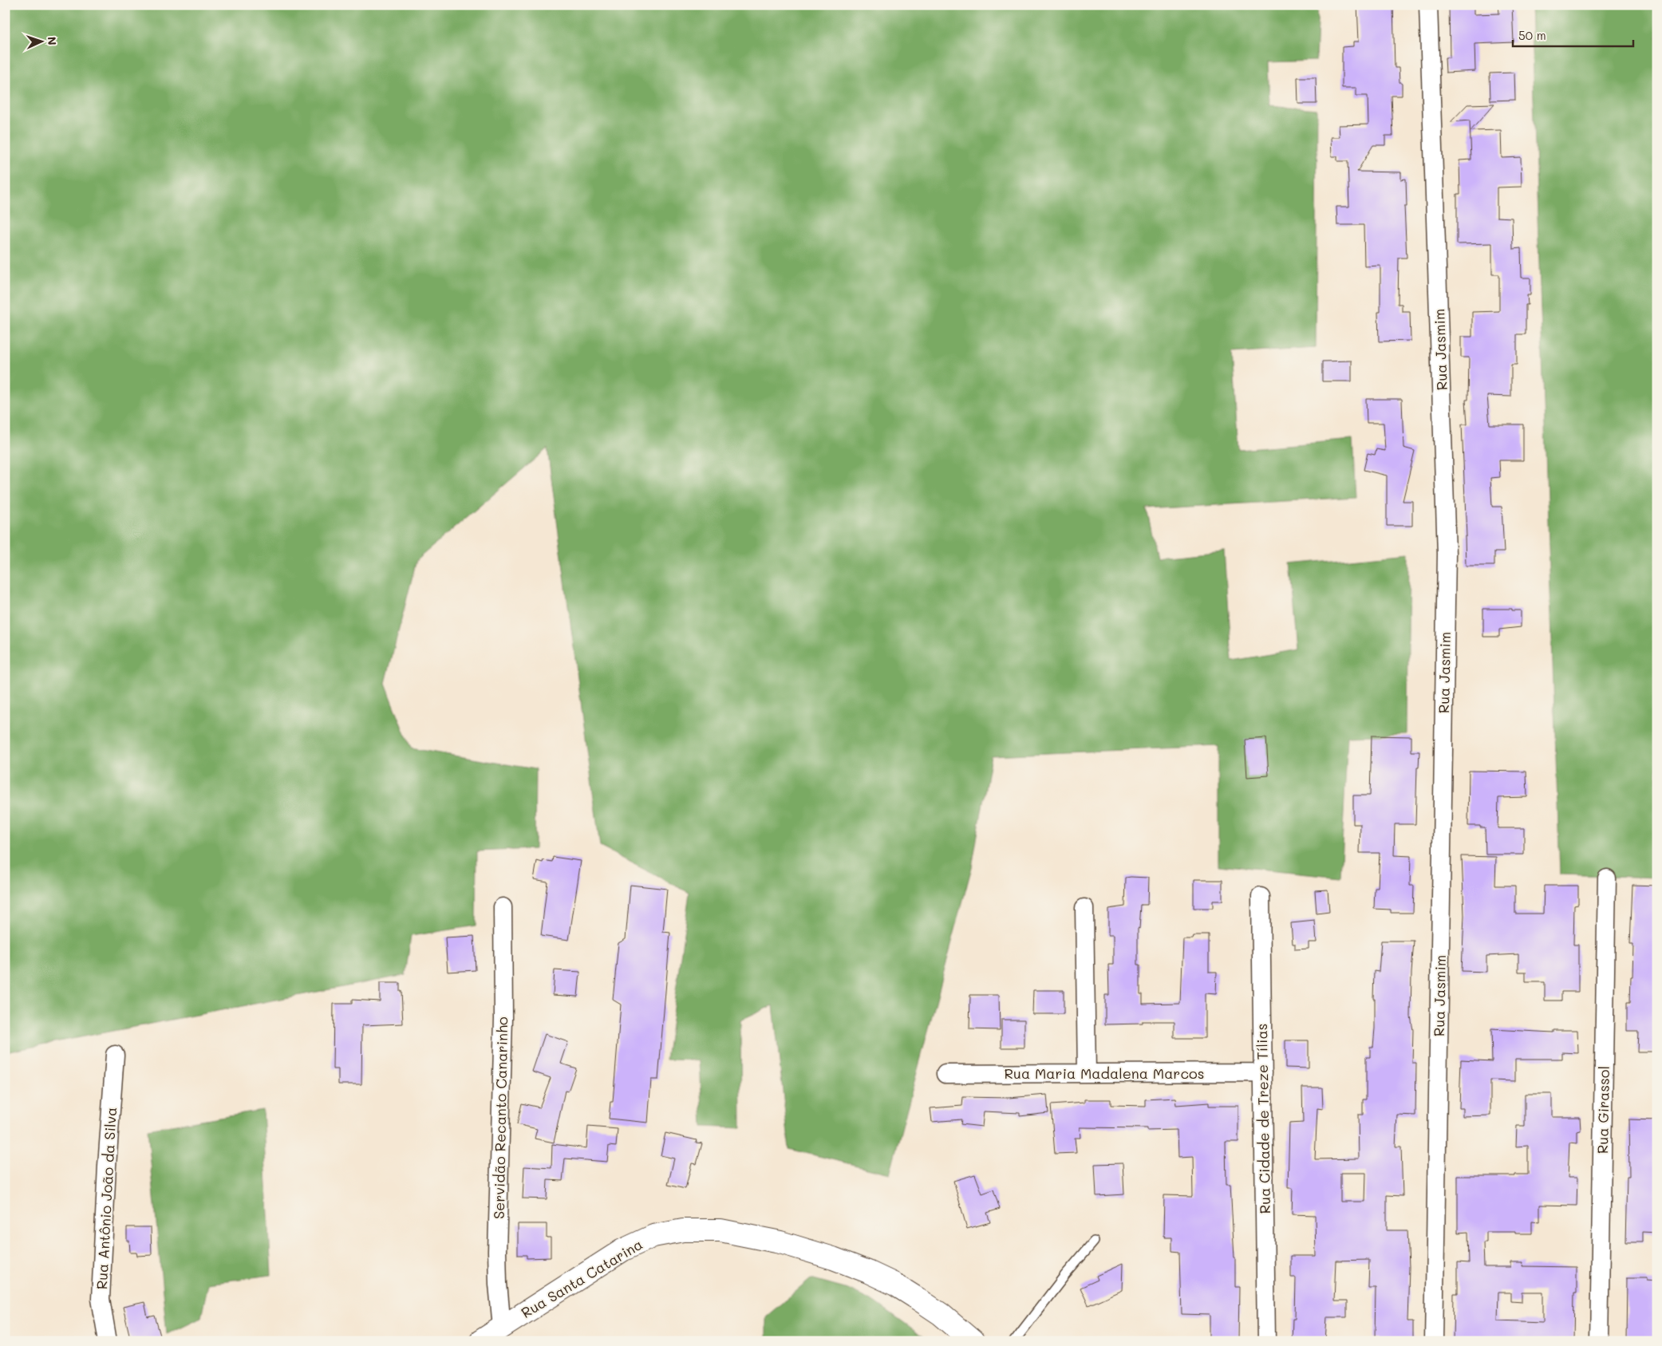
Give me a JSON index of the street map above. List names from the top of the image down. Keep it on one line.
{"streets":{"main road":["Rua Santa Catarina"],"street":["Rua Jasmim","Rua Maria Madalena Marcos","Rua Girassol","Servidão Recanto Canarinho","Rua Cidade de Treze Tílias","Rua Antônio João da Silva"]},"crossings":[["Rua Maria Madalena Marcos","Rua Cidade de Treze Tílias"],["Servidão Recanto Canarinho","Rua Santa Catarina"]],"scale_bar":"50 m","north":"right"}
